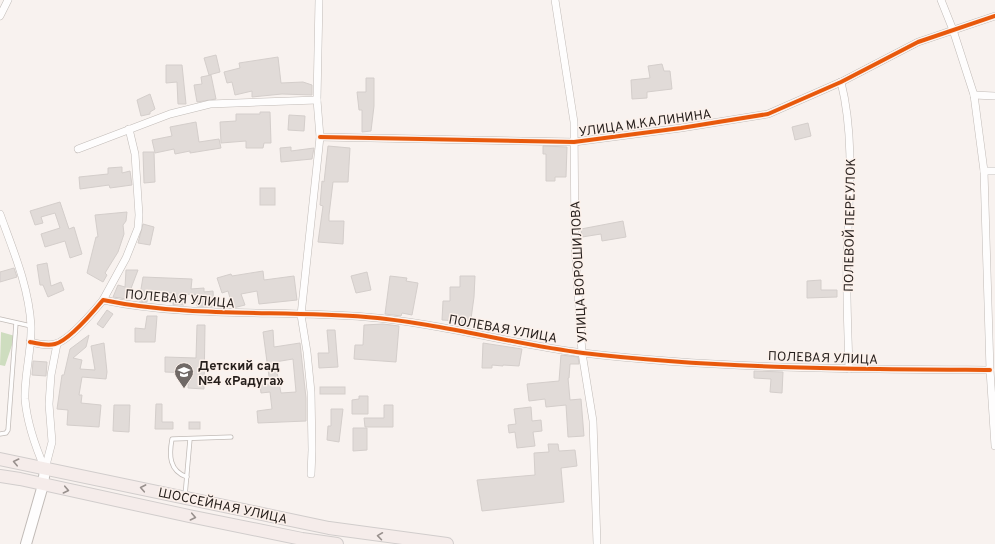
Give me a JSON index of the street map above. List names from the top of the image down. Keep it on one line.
{"streets":{"main road":["ШОССЕЙНАЯ УЛИЦА"],"street":["УЛИЦА М.КАЛИНИНА","ПОЛЕВОЙ ПЕРЕУЛОК","УЛИЦА ВОРОШИЛОВА","ПОЛЕВАЯ УЛИЦА"]},"crossings":[["УЛИЦА М.КАЛИНИНА","ПОЛЕВОЙ ПЕРЕУЛОК"],["УЛИЦА М.КАЛИНИНА","УЛИЦА ВОРОШИЛОВА"],["ПОЛЕВОЙ ПЕРЕУЛОК","ПОЛЕВАЯ УЛИЦА"],["УЛИЦА ВОРОШИЛОВА","ПОЛЕВАЯ УЛИЦА"]],"places":{"school or university":["Детский сад №4 «Радуга»"]}}
